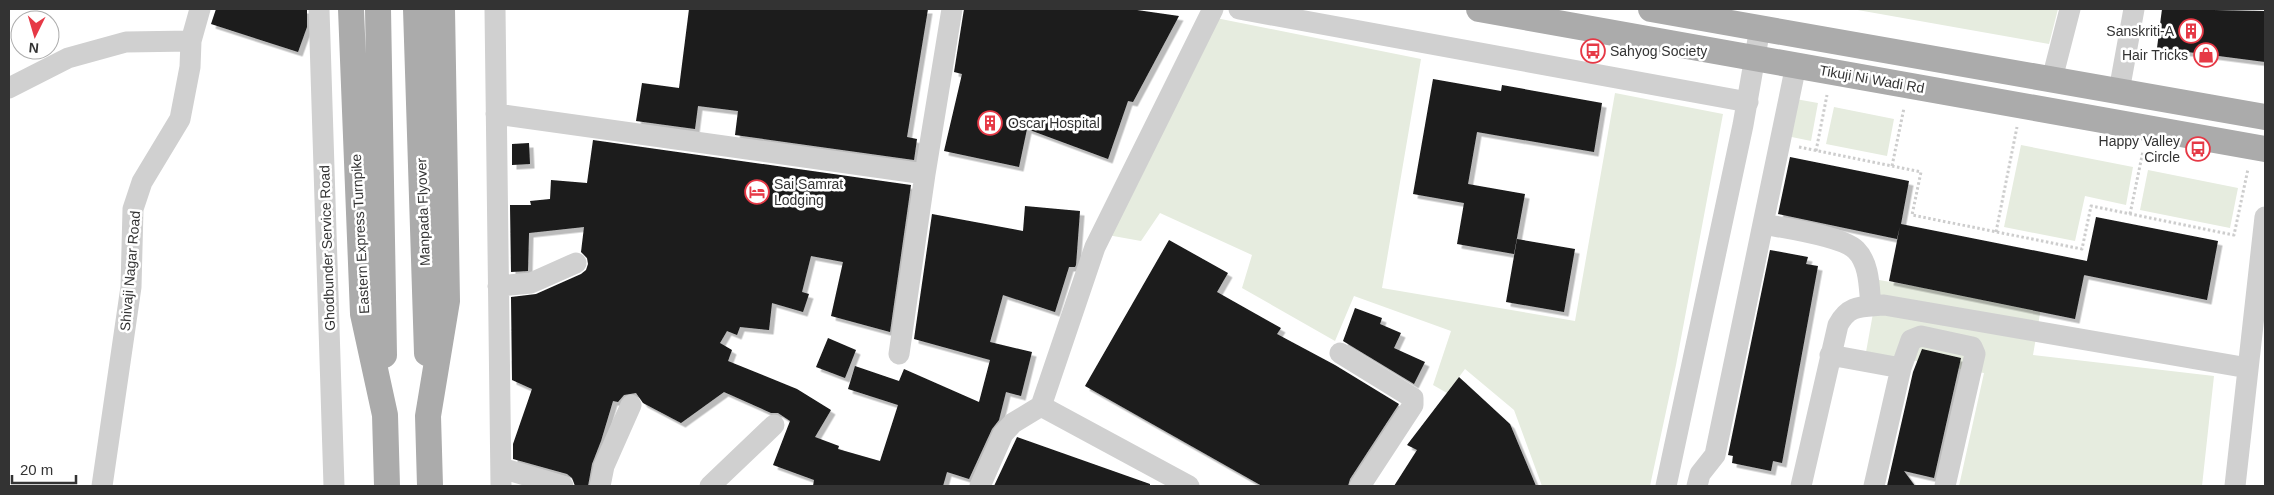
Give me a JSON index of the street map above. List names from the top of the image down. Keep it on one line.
{"streets":{"main road":["Tikuji Ni Wadi Rd","Manpada Flyover","Eastern Express Turnpike"],"street":["Ghodbunder Service Road","Shivaji Nagar Road"]},"places":{"building":["Sanskriti-A","Oscar Hospital"],"bus stop":["Sahyog Society","Happy Valley Circle"],"shop":["Hair Tricks"],"hotel":["Sai Samrat Lodging"]},"scale_bar":"20 m","north":"bottom"}
